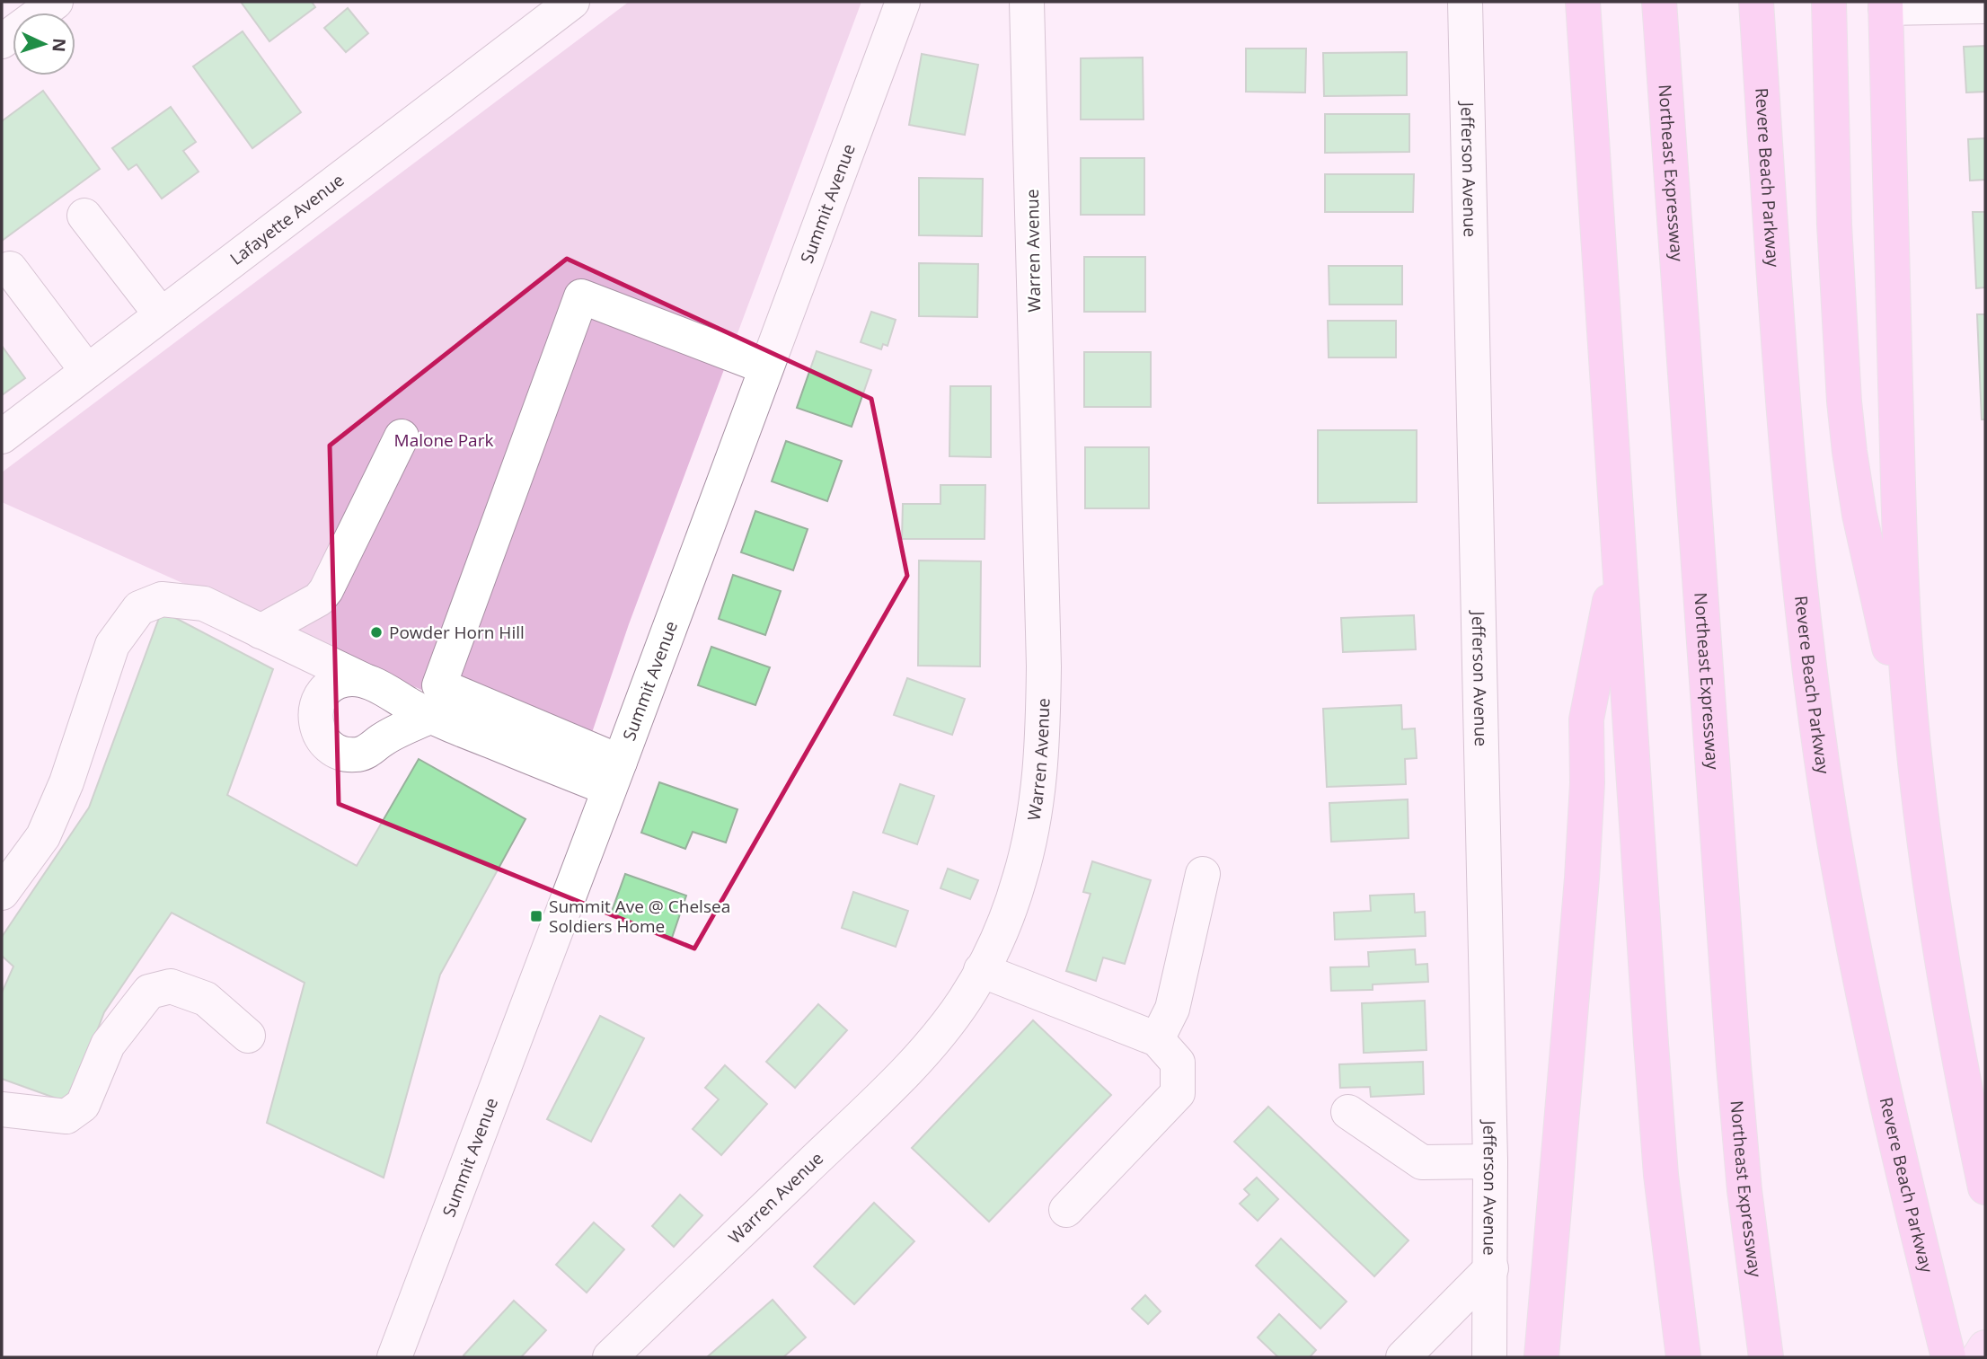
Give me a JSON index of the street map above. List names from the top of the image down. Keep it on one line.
{"streets":{"highway":["Northeast Expressway","Revere Beach Parkway"],"street":["Jefferson Avenue","Summit Avenue","Lafayette Avenue","Warren Avenue"]},"parks":["Malone Park"],"places":{"other":["Powder Horn Hill"],"transit":["Summit Ave @ Chelsea Soldiers Home"]},"north":"right"}
